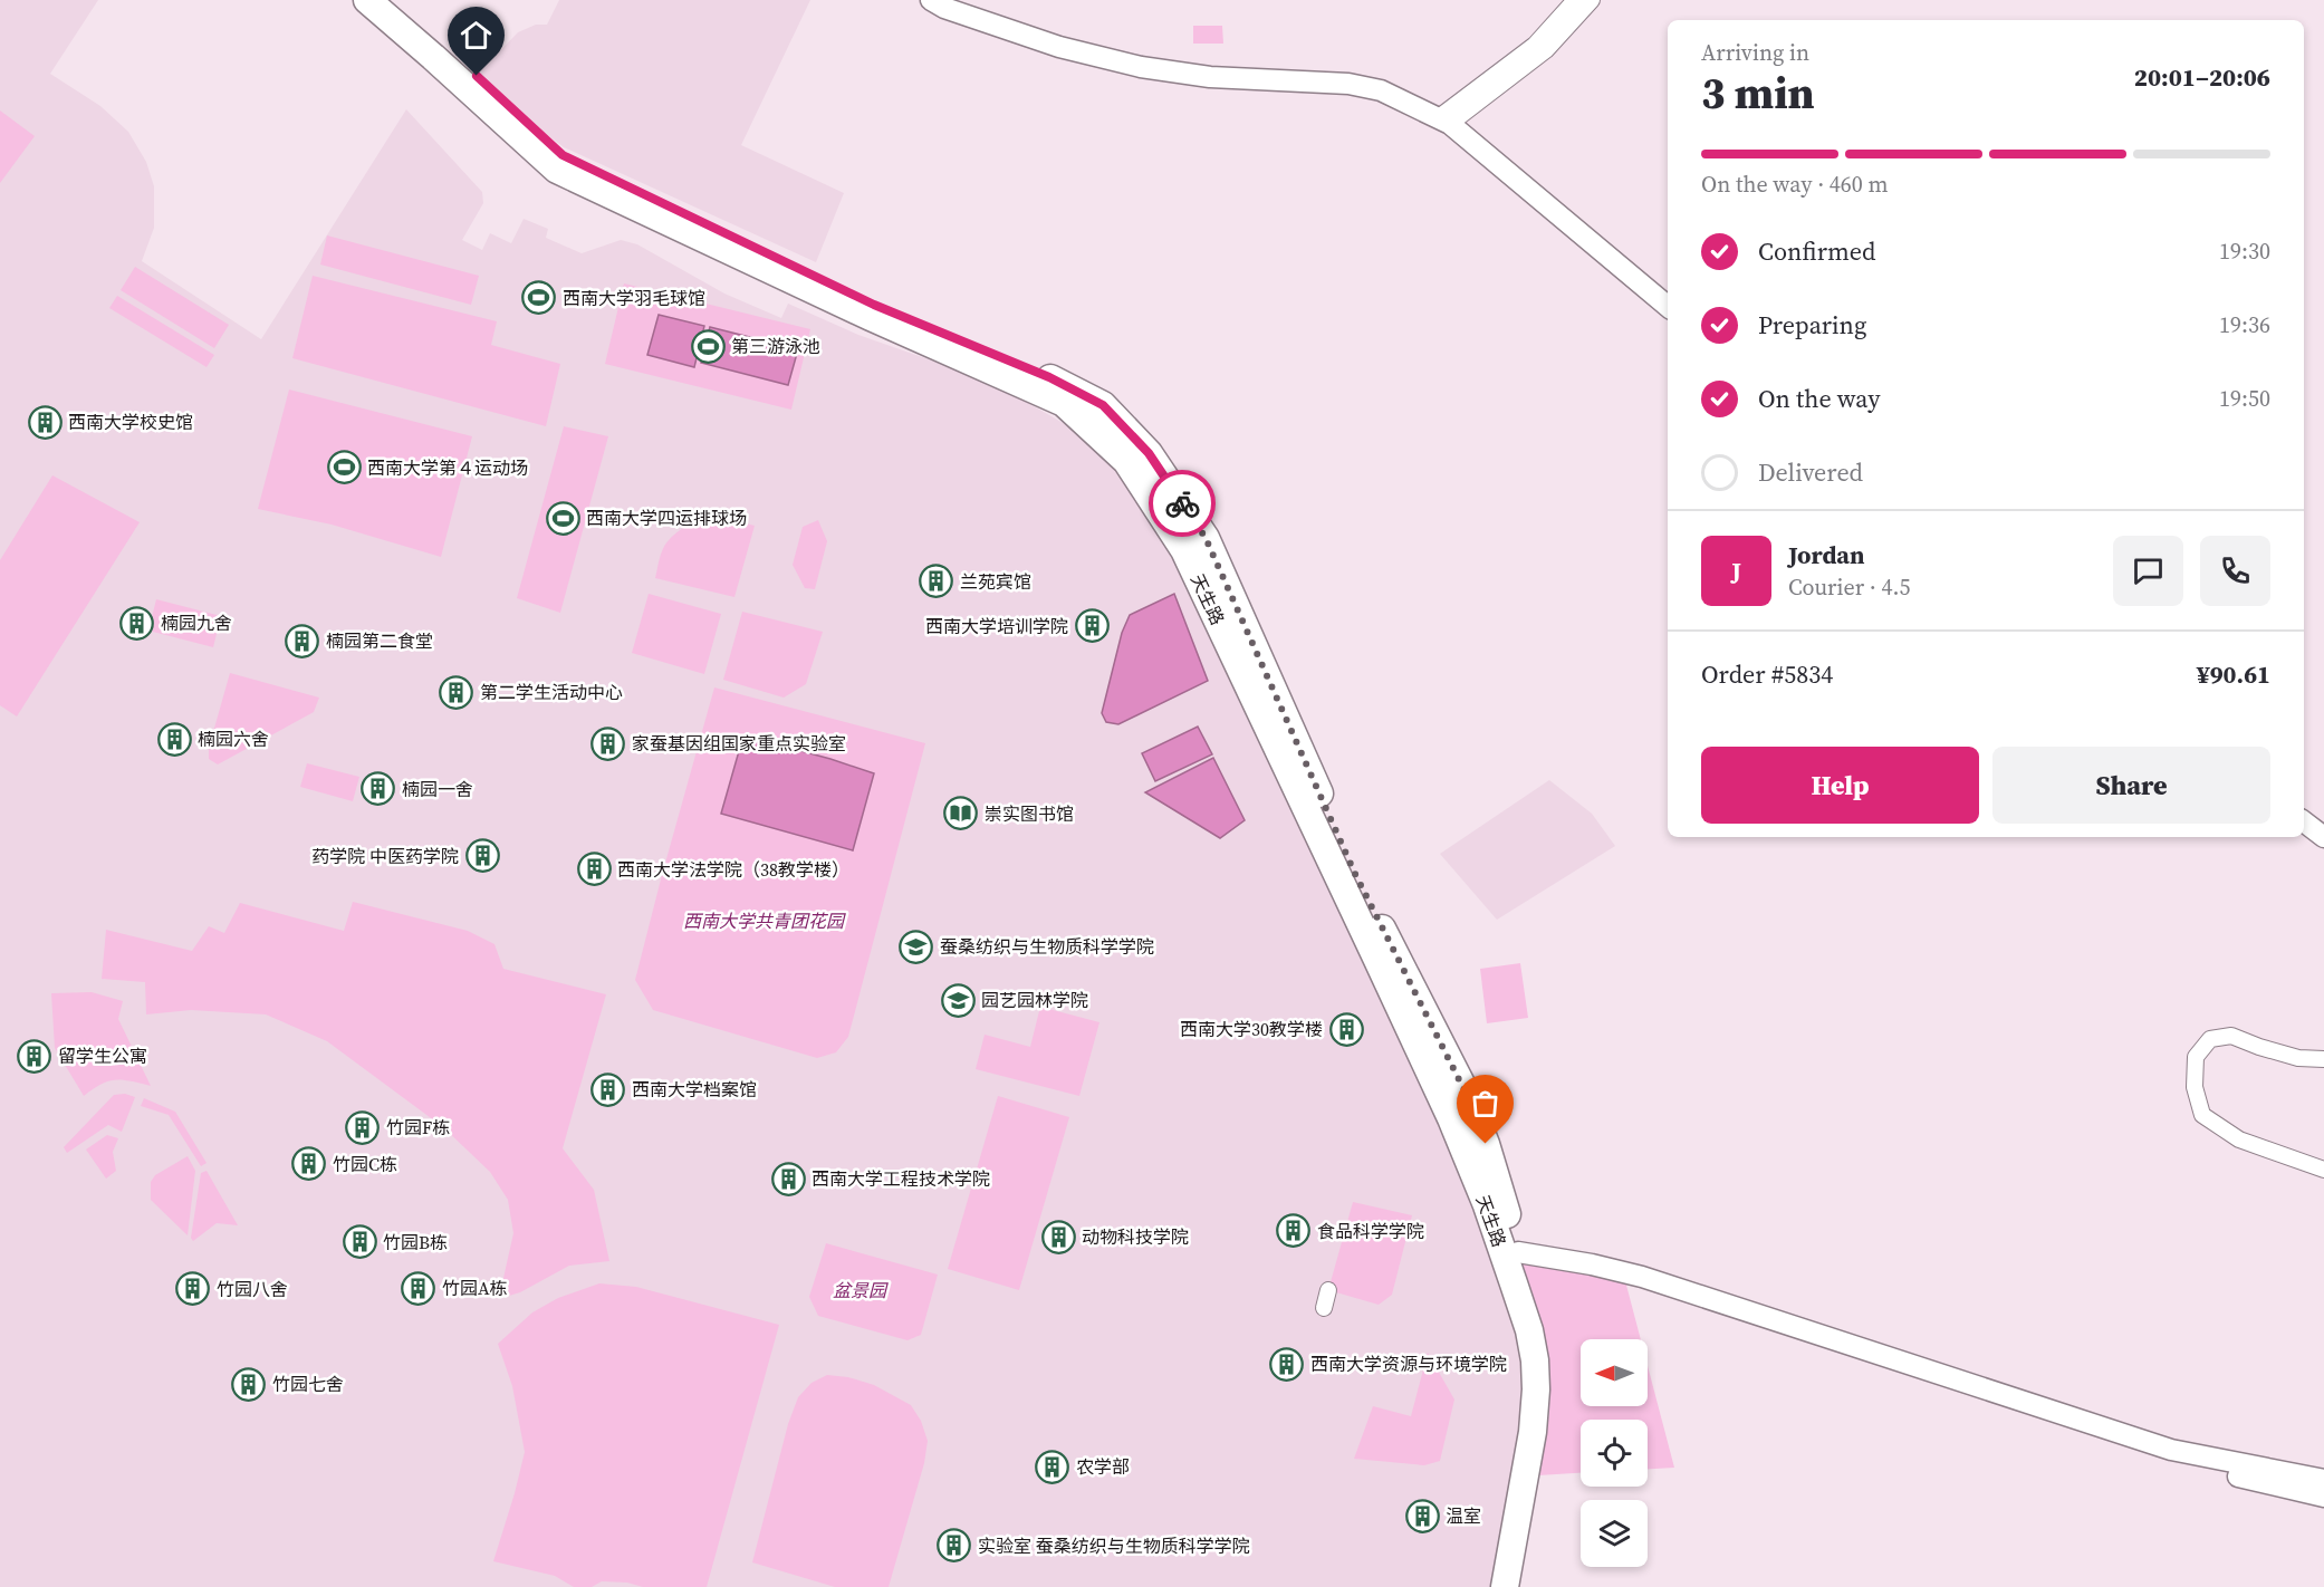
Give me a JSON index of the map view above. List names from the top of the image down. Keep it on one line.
{"streets":{"highway":["天生路"]},"parks":["西南大学共青团花园","盆景园"],"places":{"sports":["西南大学羽毛球馆","第三游泳池","西南大学第４运动场","西南大学四运排球场"],"building":["西南大学校史馆","兰苑宾馆","楠园九舍","西南大学培训学院","楠园第二食堂","第二学生活动中心","楠园六舍","家蚕基因组国家重点实验室","楠园一舍","药学院 中医药学院","西南大学法学院（38教学楼）","西南大学30教学楼","留学生公寓","西南大学档案馆","竹园F栋","竹园C栋","西南大学工程技术学院","食品科学学院","动物科技学院","竹园B栋","竹园A栋","竹园八舍","西南大学资源与环境学院","竹园七舍","农学部","温室","实验室 蚕桑纺织与生物质科学学院"],"library":["崇实图书馆"],"school or university":["蚕桑纺织与生物质科学学院","园艺园林学院"]},"north":"left","page":{"heading":["3 min","Arriving in","20:01–20:06"],"panel":["Jordan","Courier · 4.5","Order #5834","¥90.61"],"bar":"On the way · 460 m","list":[["Confirmed","19:30"],["Preparing","19:36"],["On the way","19:50"],"Delivered"],"round":"J","buttons":["Help","Share"]}}
